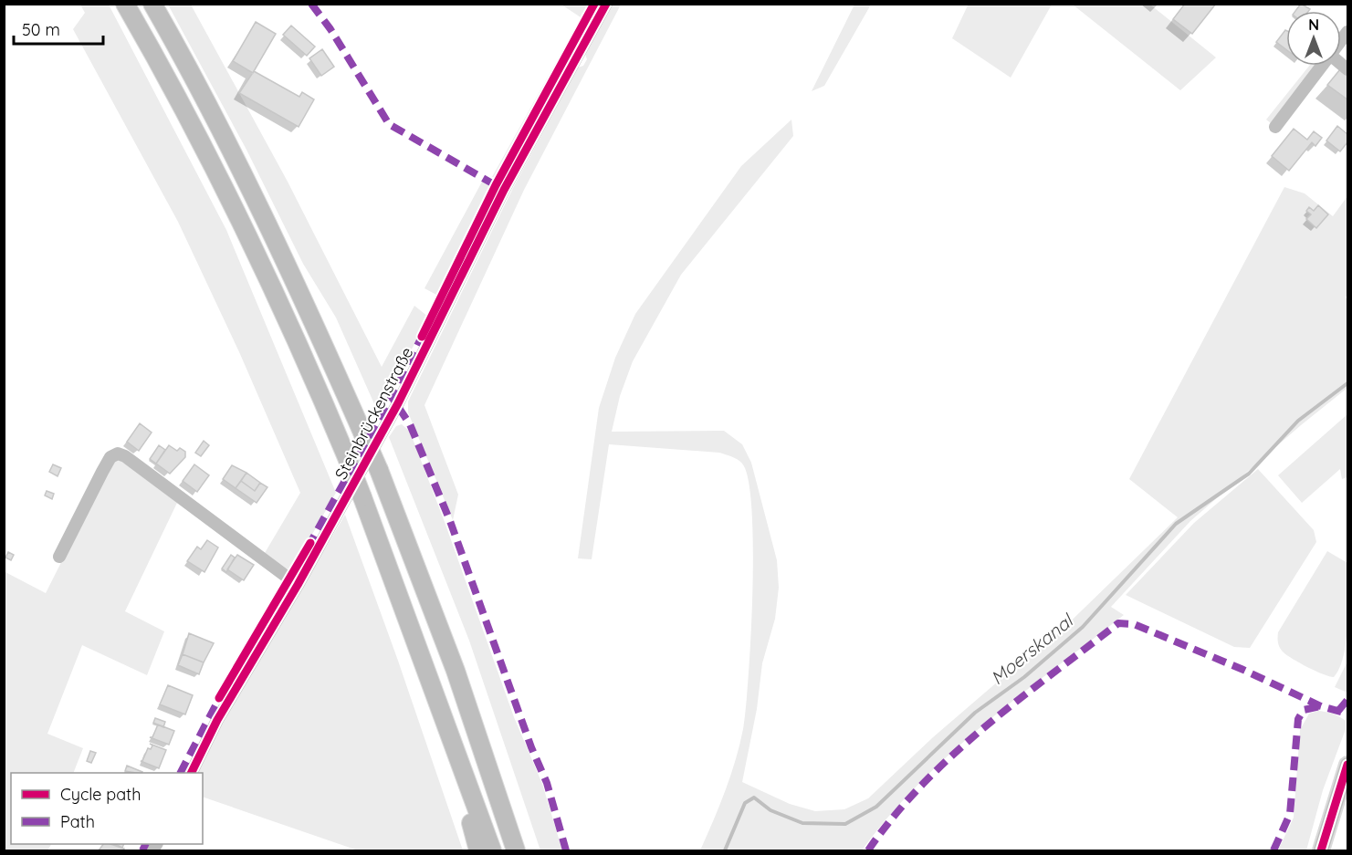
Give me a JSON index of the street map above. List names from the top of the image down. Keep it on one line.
{"streets":{"street":["Steinbrückenstraße"]},"water":["Moerskanal"],"legend":["Cycle path","Path"],"scale_bar":"50 m","north":"top"}
